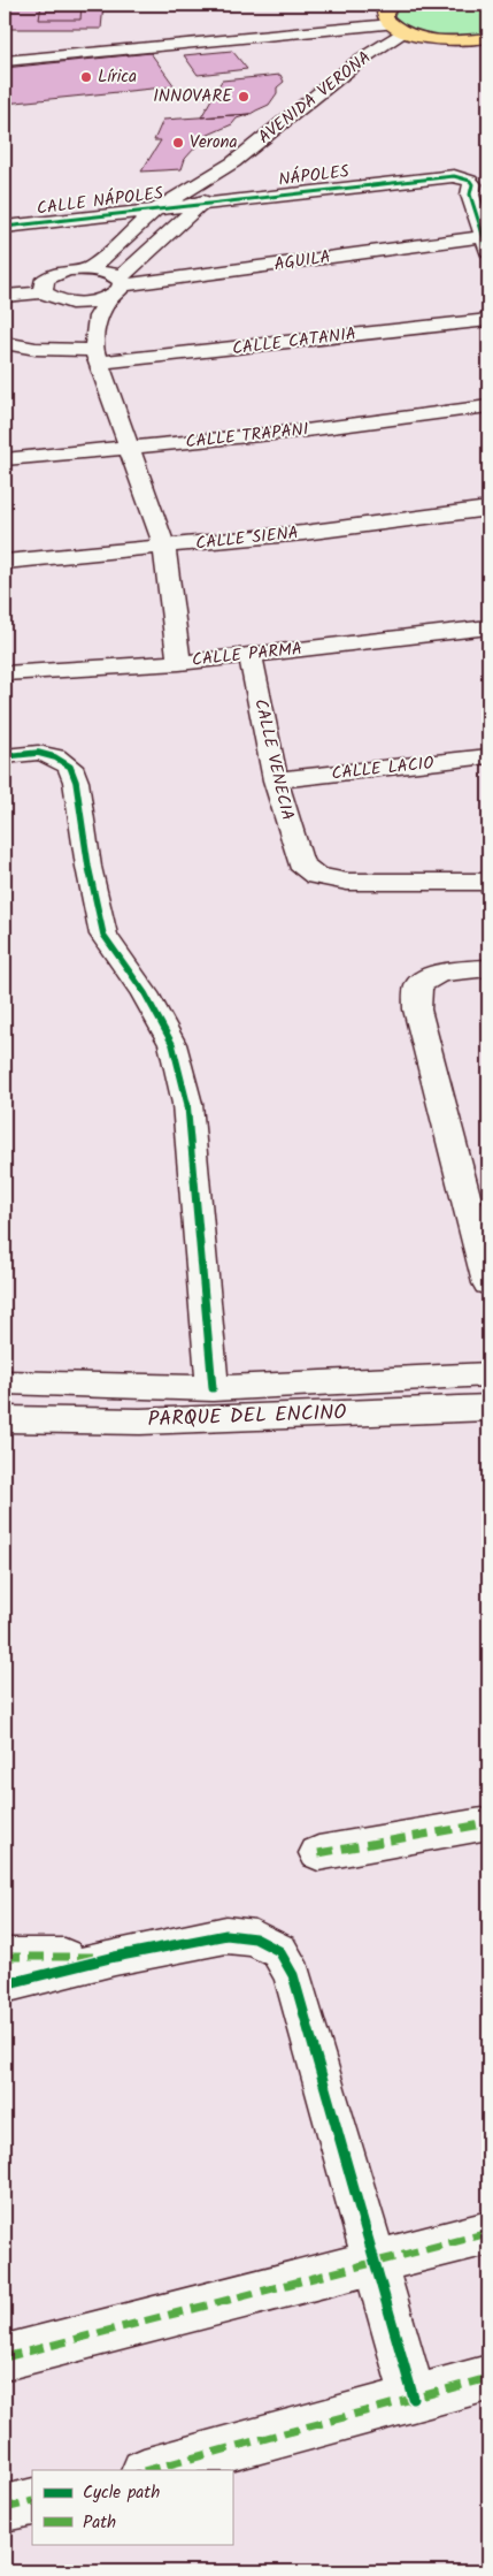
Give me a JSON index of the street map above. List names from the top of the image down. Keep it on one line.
{"streets":{"street":["AVENIDA VERONA","NÁPOLES","CALLE NÁPOLES","AGUILA","CALLE CATANIA","CALLE TRAPANI","CALLE SIENA","CALLE PARMA","CALLE VENECIA","CALLE LACIO","PARQUE DEL ENCINO"]},"crossings":[["AVENIDA VERONA","NÁPOLES"],["AVENIDA VERONA","CALLE NÁPOLES"],["AVENIDA VERONA","AGUILA"],["AVENIDA VERONA","CALLE CATANIA"],["AVENIDA VERONA","CALLE TRAPANI"],["AVENIDA VERONA","CALLE SIENA"],["AVENIDA VERONA","CALLE PARMA"],["NÁPOLES","CALLE NÁPOLES"],["NÁPOLES","AGUILA"],["CALLE PARMA","CALLE VENECIA"],["CALLE VENECIA","CALLE LACIO"]],"places":["Lírica","INNOVARE","Verona"],"legend":["Cycle path","Path"]}
